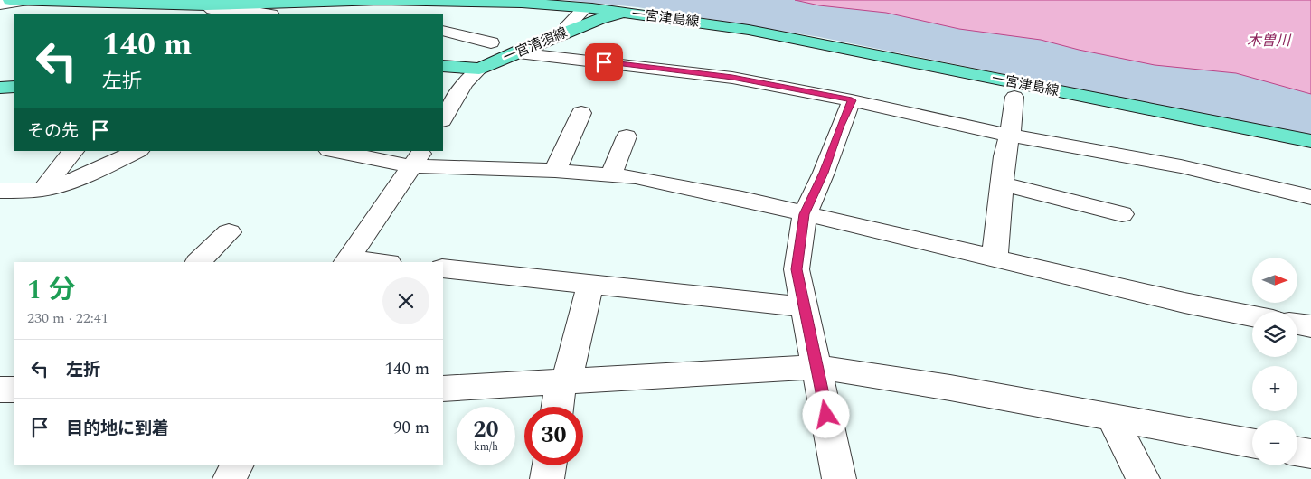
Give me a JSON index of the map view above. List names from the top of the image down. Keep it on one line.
{"streets":{"main road":["一宮津島線","一宮清須線"]},"crossings":[["一宮津島線","一宮清須線"]],"water":["木曽川"],"north":"right","page":{"turn":["140 m","左折"],"then":"その先","map_buttons":["+","−"],"heading":["1 分","230 m · 22:41"],"list":[{"name":"左折","value":"140 m"},{"name":"目的地に到着","value":"90 m"}],"speed":"20 km/h","limit":"30"}}
